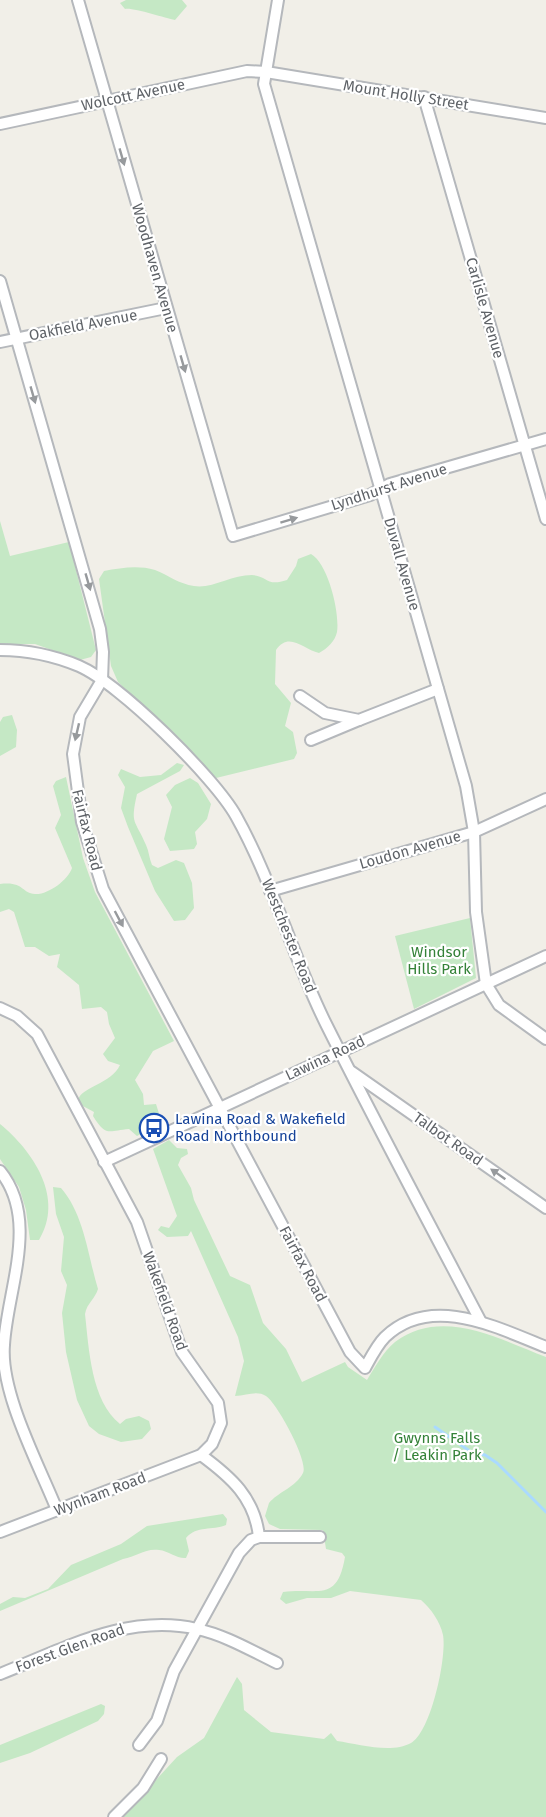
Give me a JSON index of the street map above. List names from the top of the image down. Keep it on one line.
{"streets":{"street":["Wolcott Avenue","Mount Holly Street","Woodhaven Avenue","Carlisle Avenue","Oakfield Avenue","Lyndhurst Avenue","Duvall Avenue","Fairfax Road","Loudon Avenue","Westchester Road","Lawina Road","Talbot Road","Wakefield Road","Wynham Road","Forest Glen Road"]},"crossings":[["Wolcott Avenue","Mount Holly Street"],["Wolcott Avenue","Woodhaven Avenue"],["Wolcott Avenue","Duvall Avenue"],["Mount Holly Street","Carlisle Avenue"],["Mount Holly Street","Duvall Avenue"],["Woodhaven Avenue","Oakfield Avenue"],["Woodhaven Avenue","Lyndhurst Avenue"],["Carlisle Avenue","Lyndhurst Avenue"],["Oakfield Avenue","Fairfax Road"],["Lyndhurst Avenue","Duvall Avenue"],["Duvall Avenue","Loudon Avenue"],["Duvall Avenue","Lawina Road"],["Fairfax Road","Westchester Road"],["Fairfax Road","Lawina Road"],["Loudon Avenue","Westchester Road"],["Westchester Road","Lawina Road"],["Westchester Road","Talbot Road"],["Lawina Road","Wakefield Road"],["Wakefield Road","Wynham Road"]],"one_way":["Woodhaven Avenue","Lyndhurst Avenue","Fairfax Road","Talbot Road"],"parks":["Windsor Hills Park","Gwynns Falls / Leakin Park"],"places":{"bus stop":["Lawina Road & Wakefield Road Northbound"]}}
